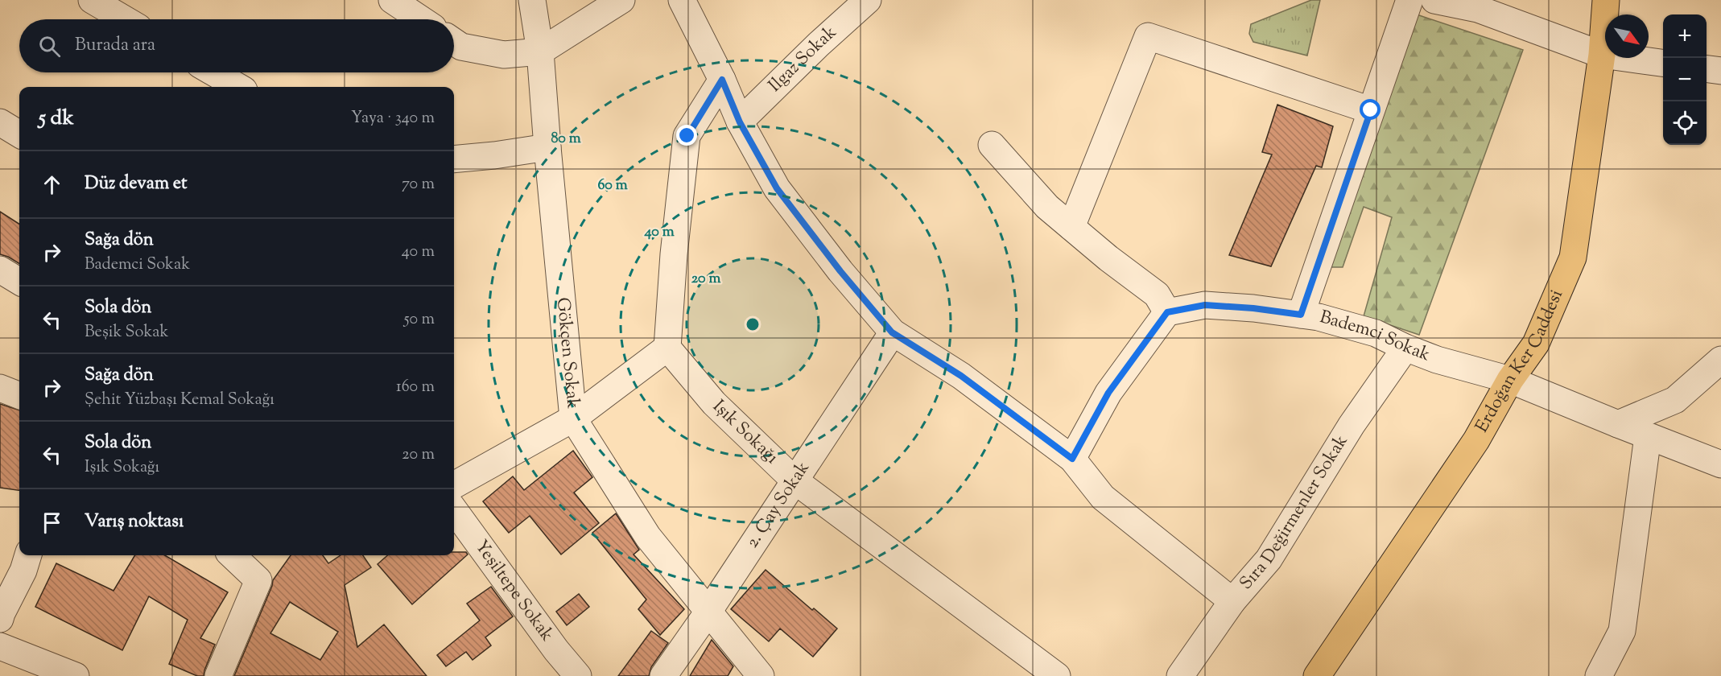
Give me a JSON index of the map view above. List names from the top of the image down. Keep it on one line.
{"streets":{"main road":["Erdoğan Ker Caddesi"],"street":["Ilgaz Sokak","Bademci Sokak","Gökçen Sokak","Işık Sokağı","2. Çay Sokak","Sıra Değirmenler Sokak","Yeşiltepe Sokak"]},"crossings":[["Bademci Sokak","Erdoğan Ker Caddesi"],["Bademci Sokak","Sıra Değirmenler Sokak"],["Gökçen Sokak","2. Çay Sokak"],["Işık Sokağı","2. Çay Sokak"]],"north":"bottom right","page":{"map_buttons":["+","−"],"search":"Burada ara","heading":["5 dk","Yaya · 340 m"],"list":[["Düz devam et","70 m"],["Sağa dön","Bademci Sokak","40 m"],["Sola dön","Beşik Sokak","50 m"],["Sağa dön","Şehit Yüzbaşı Kemal Sokağı","160 m"],["Sola dön","Işık Sokağı","20 m"],"Varış noktası"]},"rings":["80 m","60 m","40 m","20 m"]}
